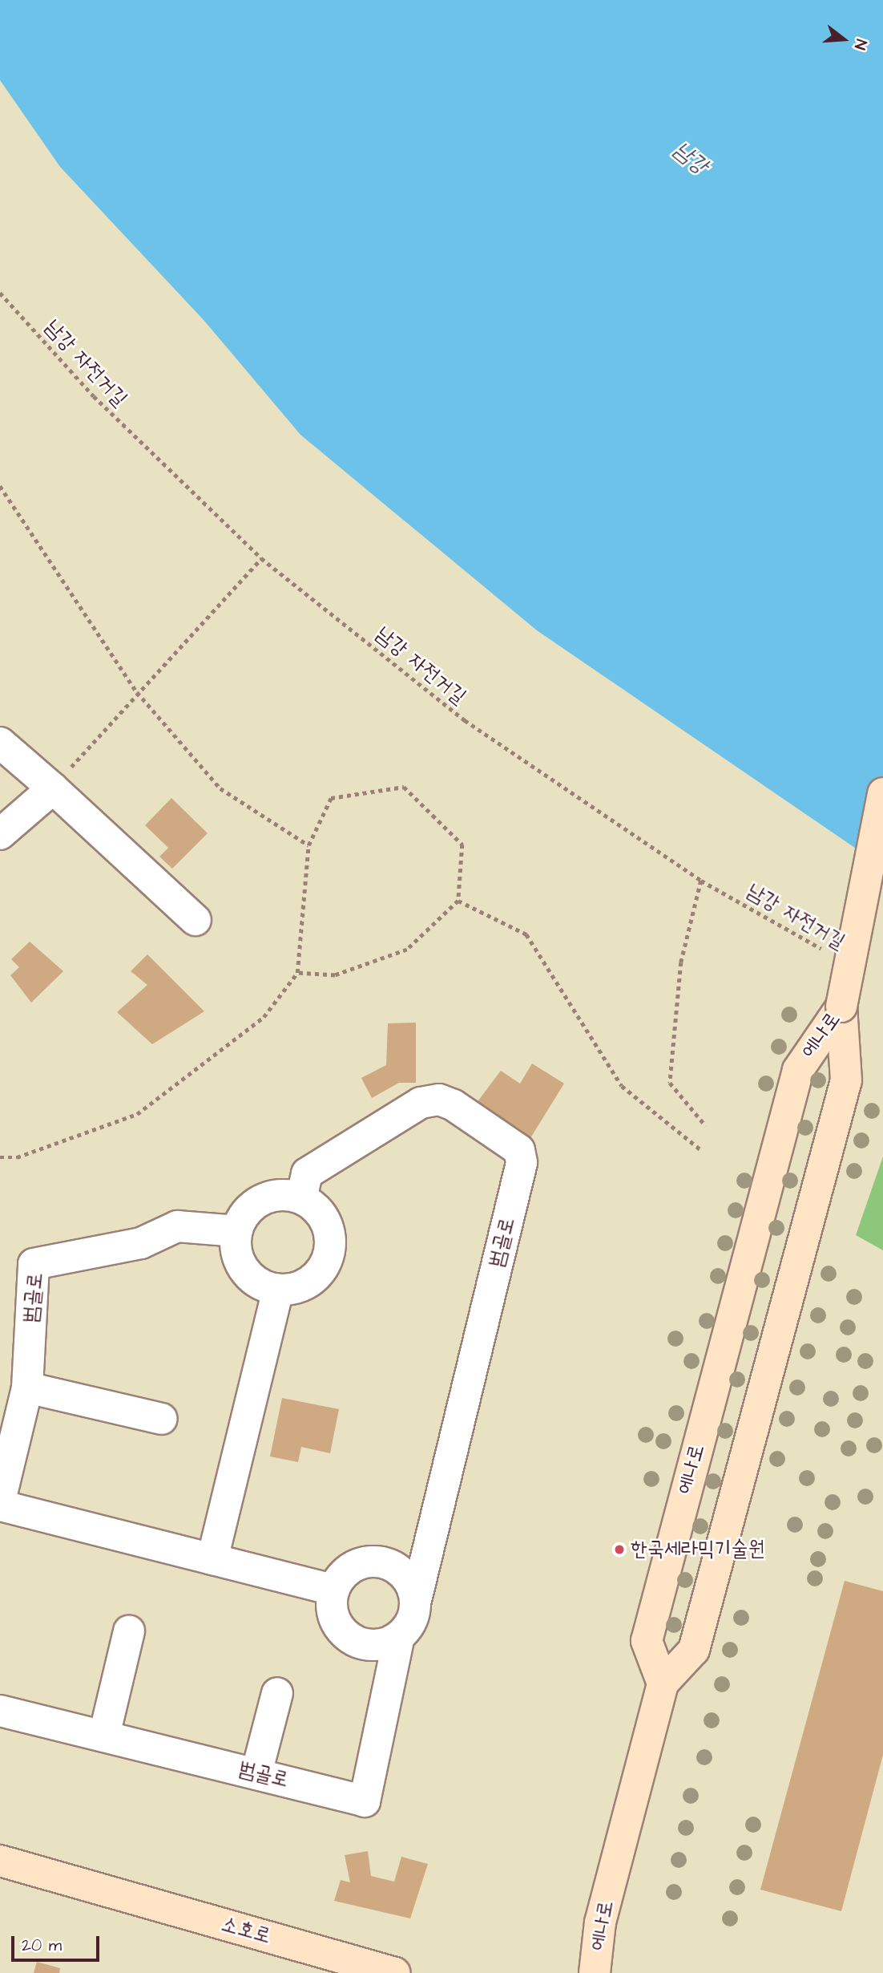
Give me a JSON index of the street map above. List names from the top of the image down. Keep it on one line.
{"streets":{"street":["에나로","범골로","소호로"],"path":["남강 자전거길"]},"water":["남강"],"places":["한국세라믹기술원"],"scale_bar":"20 m","north":"right"}
